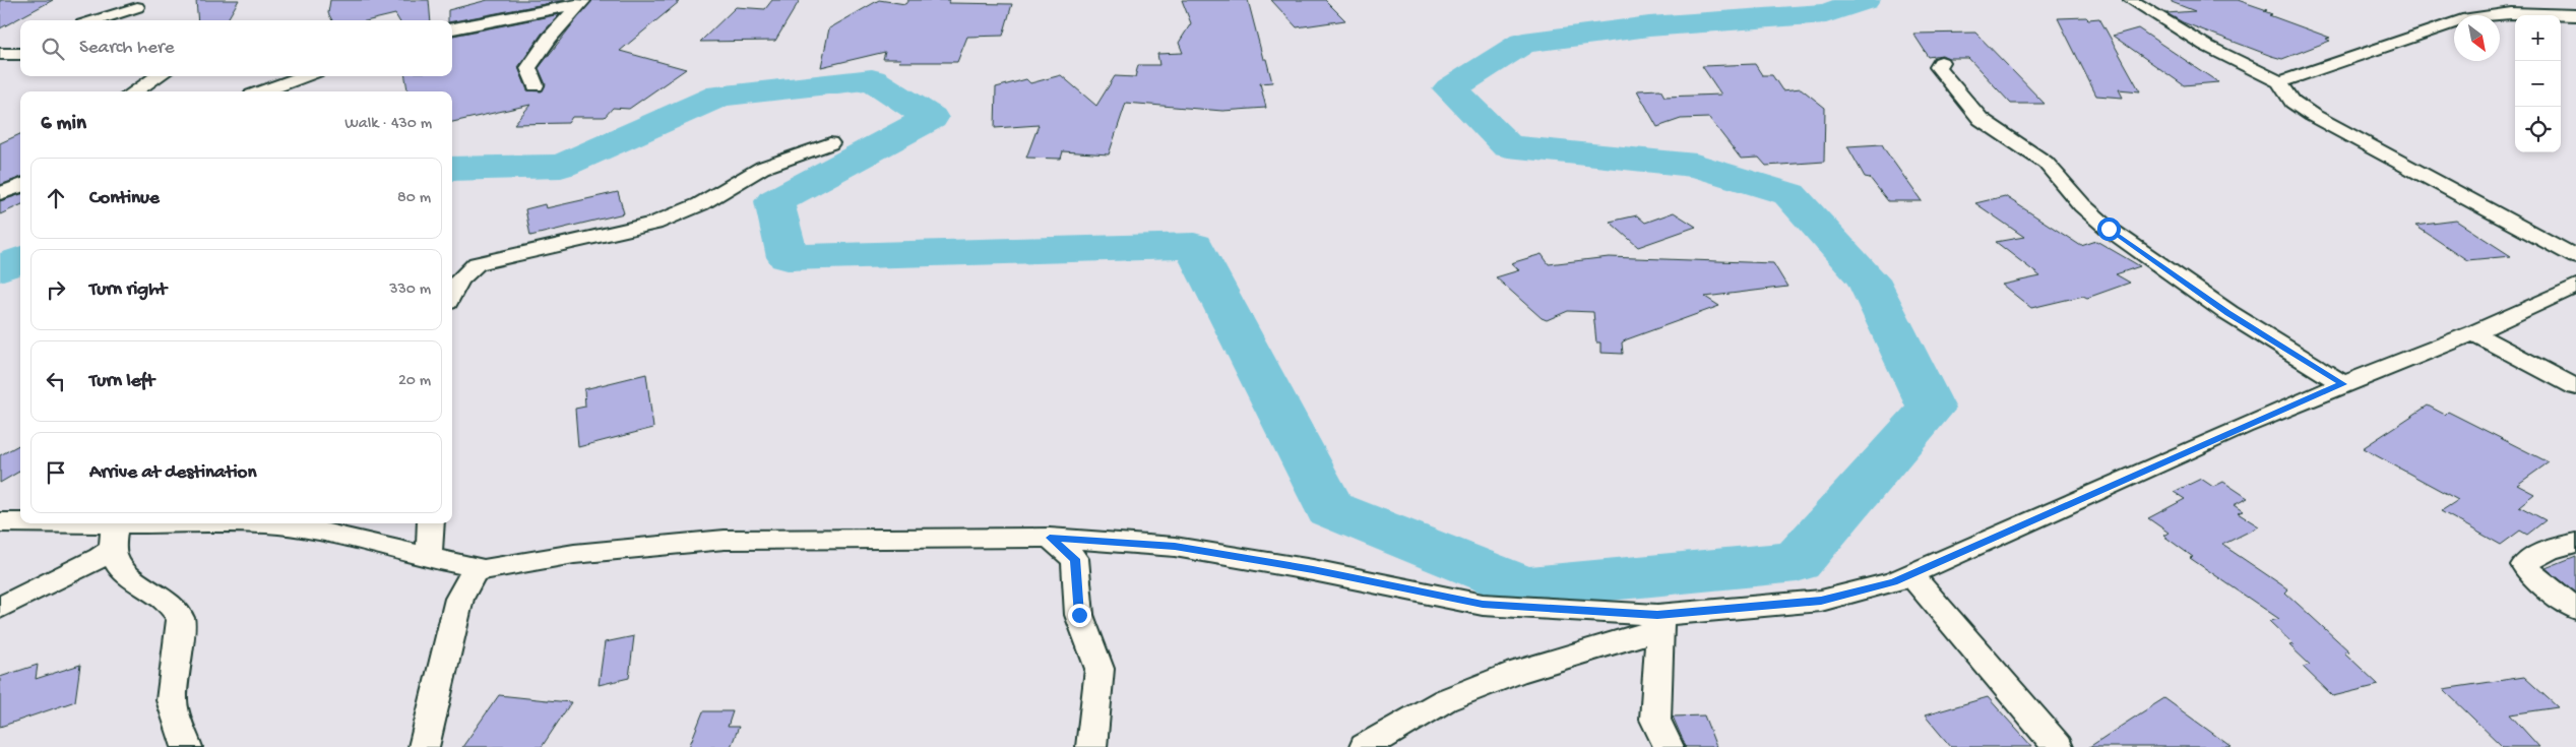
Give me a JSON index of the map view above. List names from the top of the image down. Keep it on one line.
{"north":"bottom right","page":{"map_buttons":["+","−"],"search":"Search here","heading":["6 min","Walk · 430 m"],"list":[["Continue","80 m"],["Turn right","330 m"],["Turn left","20 m"],"Arrive at destination"]}}
